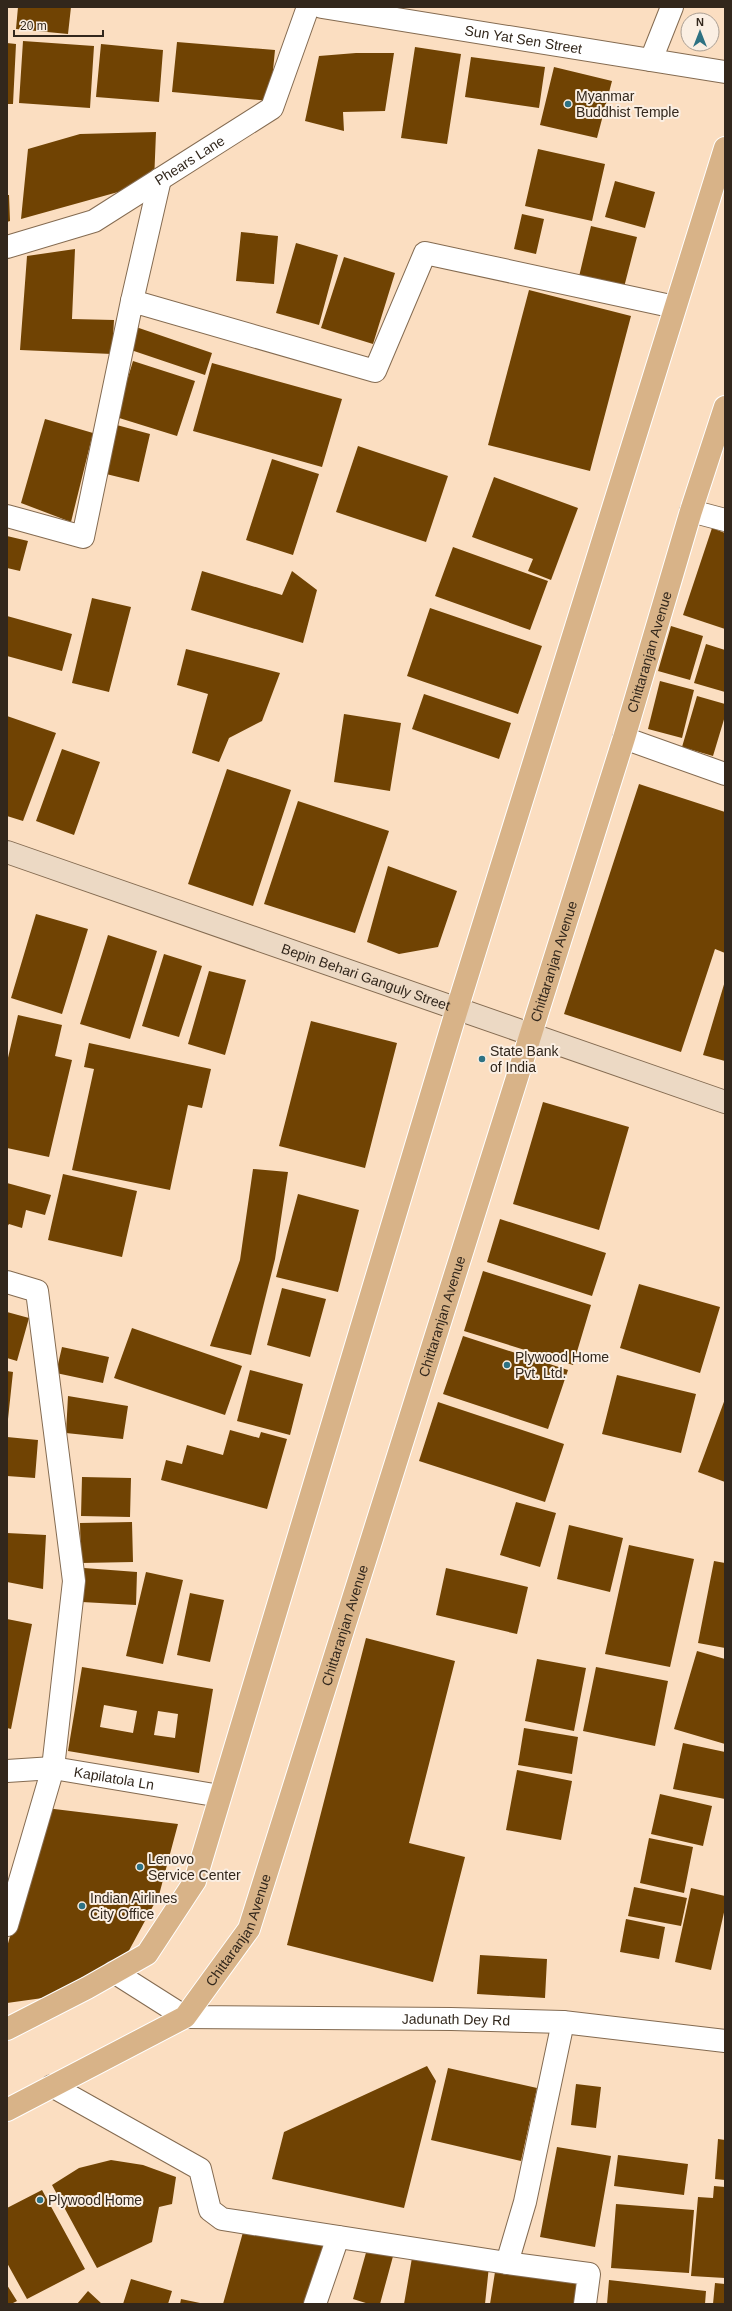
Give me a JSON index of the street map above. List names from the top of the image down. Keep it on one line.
{"streets":{"main road":["Chittaranjan Avenue","Bepin Behari Ganguly Street"],"street":["Sun Yat Sen Street","Phears Lane","Kapilatola Ln","Jadunath Dey Rd"]},"crossings":[["Chittaranjan Avenue","Bepin Behari Ganguly Street"],["Chittaranjan Avenue","Jadunath Dey Rd"]],"places":["Myanmar Buddhist Temple","State Bank of India","Plywood Home Pvt. Ltd.","Lenovo Service Center","Indian Airlines City Office","Plywood Home"],"scale_bar":"20 m","north":"top"}
